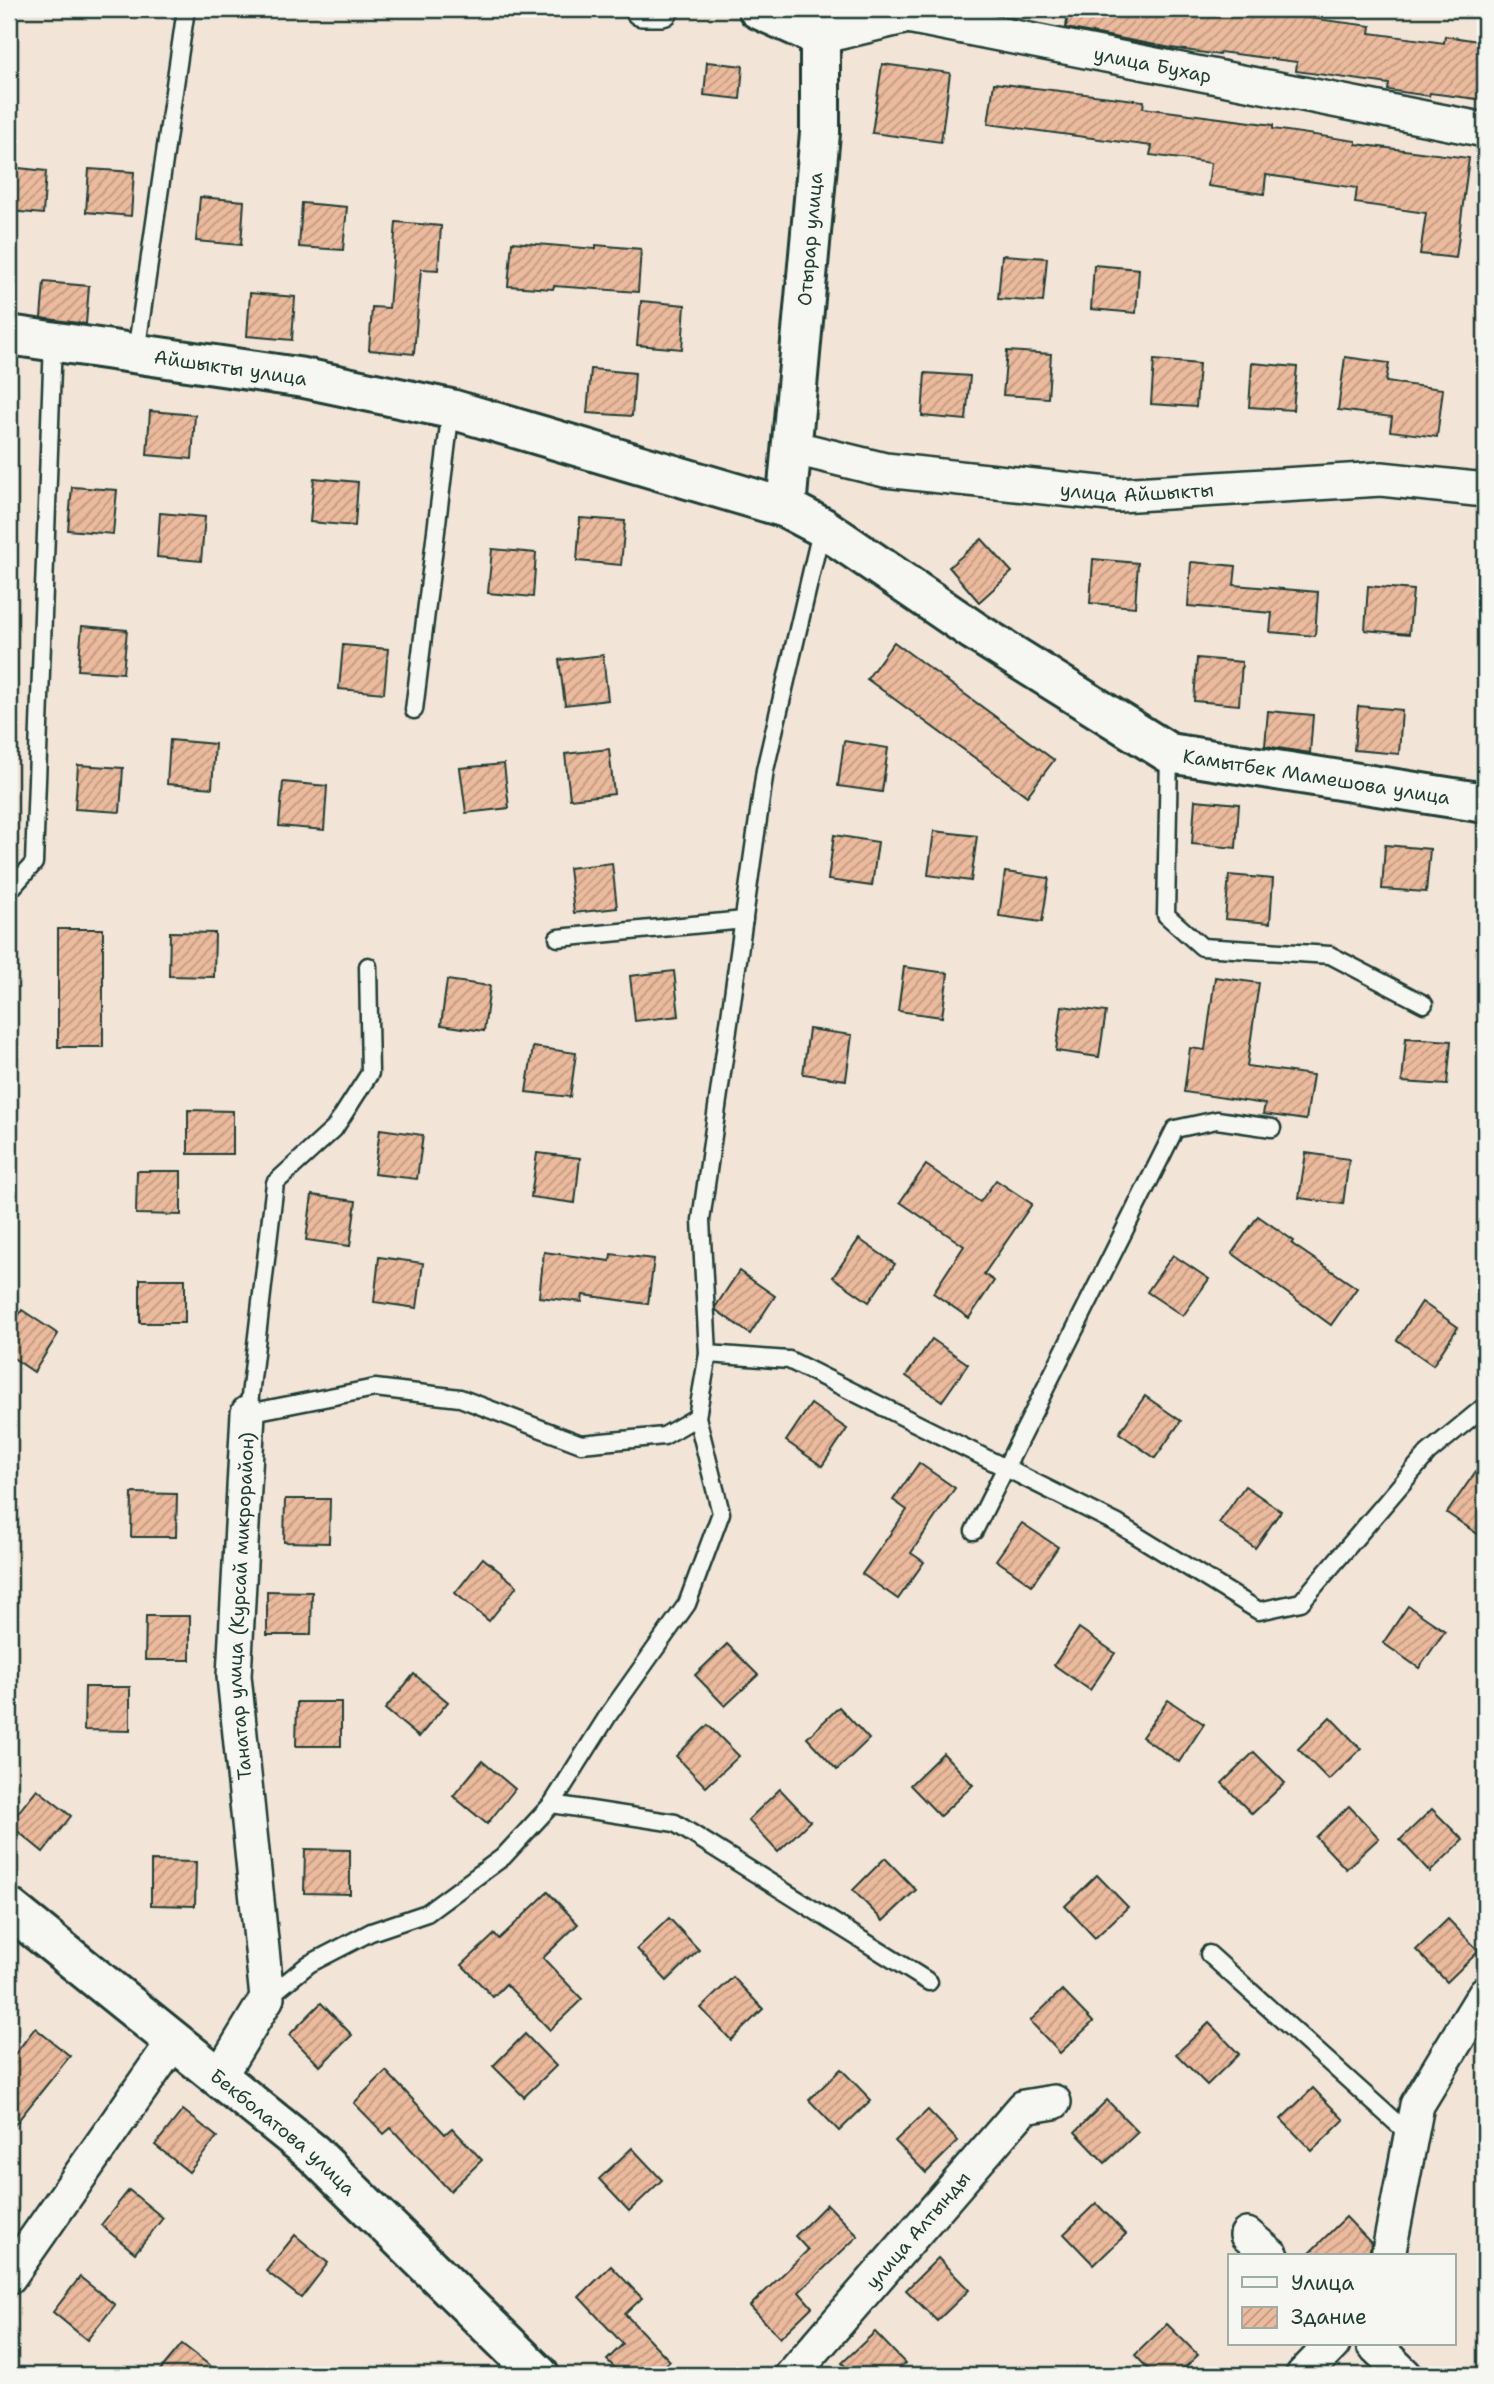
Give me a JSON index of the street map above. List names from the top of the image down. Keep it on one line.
{"streets":{"street":["улица Бухар","Отырар улица","Айшыкты улица","улица Айшыкты","Камытбек Мамешова улица","Танатар улица (Курсай микрорайон)","Бекболатова улица","улица Алтынды"]},"crossings":[["улица Бухар","Отырар улица"],["Отырар улица","Айшыкты улица"],["Отырар улица","улица Айшыкты"],["Отырар улица","Камытбек Мамешова улица"],["Айшыкты улица","Камытбек Мамешова улица"]],"legend":["Улица","Здание"]}
